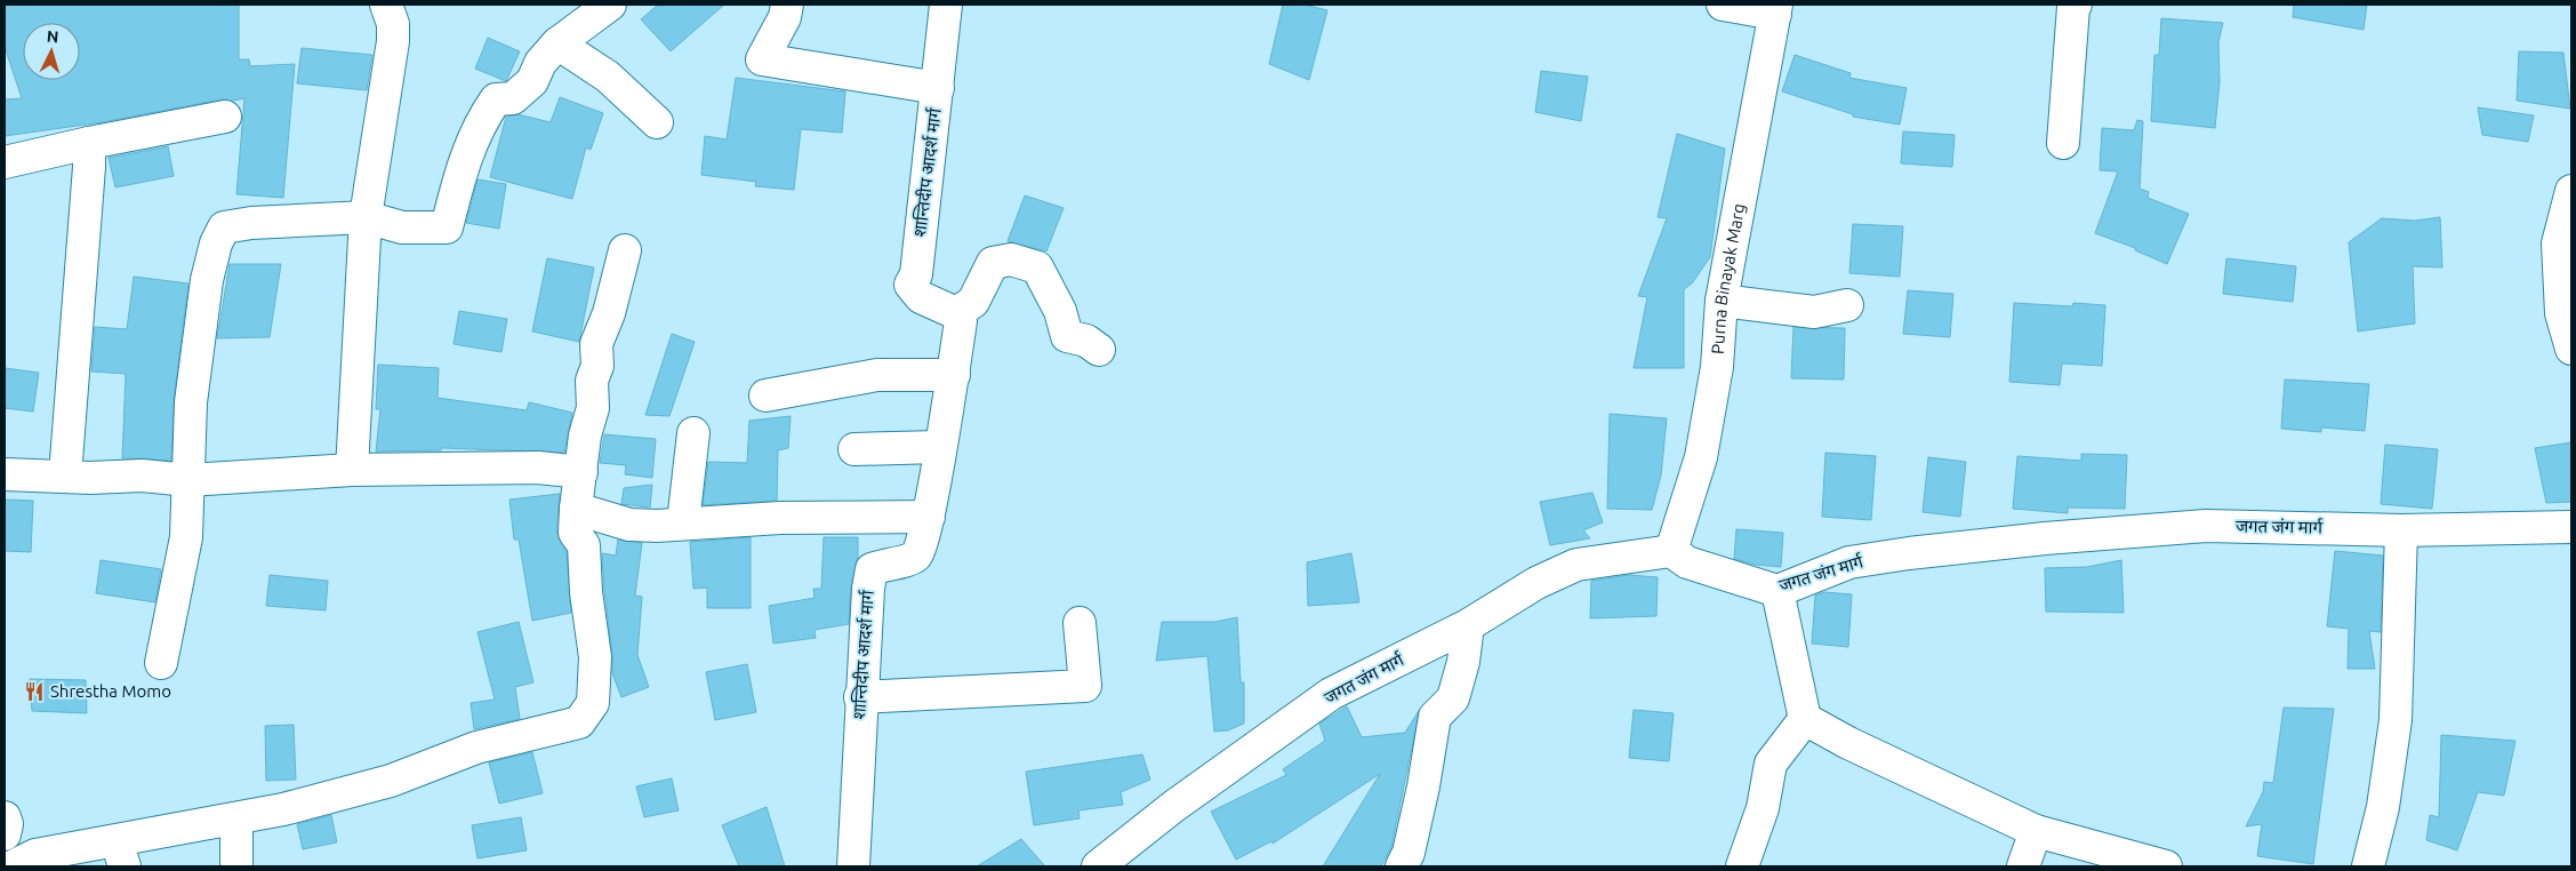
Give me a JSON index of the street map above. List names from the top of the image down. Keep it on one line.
{"streets":{"street":["शान्तिदीप आदर्श मार्ग","Purna Binayak Marg","जगत जंग मार्ग"]},"crossings":[["Purna Binayak Marg","जगत जंग मार्ग"]],"places":{"restaurant":["Shrestha Momo"]},"north":"top"}
